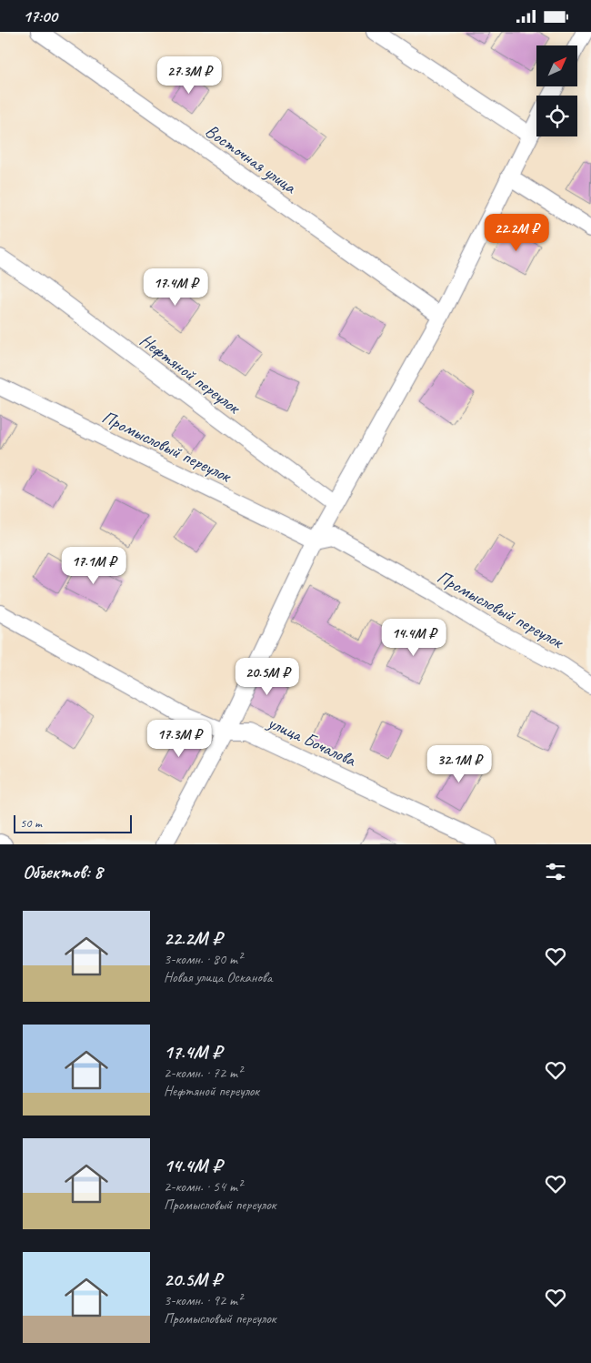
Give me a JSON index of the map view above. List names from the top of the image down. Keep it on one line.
{"streets":{"street":["Восточная улица","Нефтяной переулок","Промысловый переулок","улица Бочалова"]},"scale_bar":"50 m","north":"top right","page":{"status":"17:00","price":["27.3M ₽","22.2M ₽","17.4M ₽","17.1M ₽","14.4M ₽","20.5M ₽","17.3M ₽","32.1M ₽"],"scale":"50 m","heading":"Объектов: 8","list":[{"name":"22.2M ₽","note":"3-комн. · 80 m² · Новая улица Осканова"},{"name":"17.4M ₽","note":"2-комн. · 72 m² · Нефтяной переулок"},{"name":"14.4M ₽","note":"2-комн. · 54 m² · Промысловый переулок"},{"name":"20.5M ₽","note":"3-комн. · 92 m² · Промысловый переулок"}]}}
